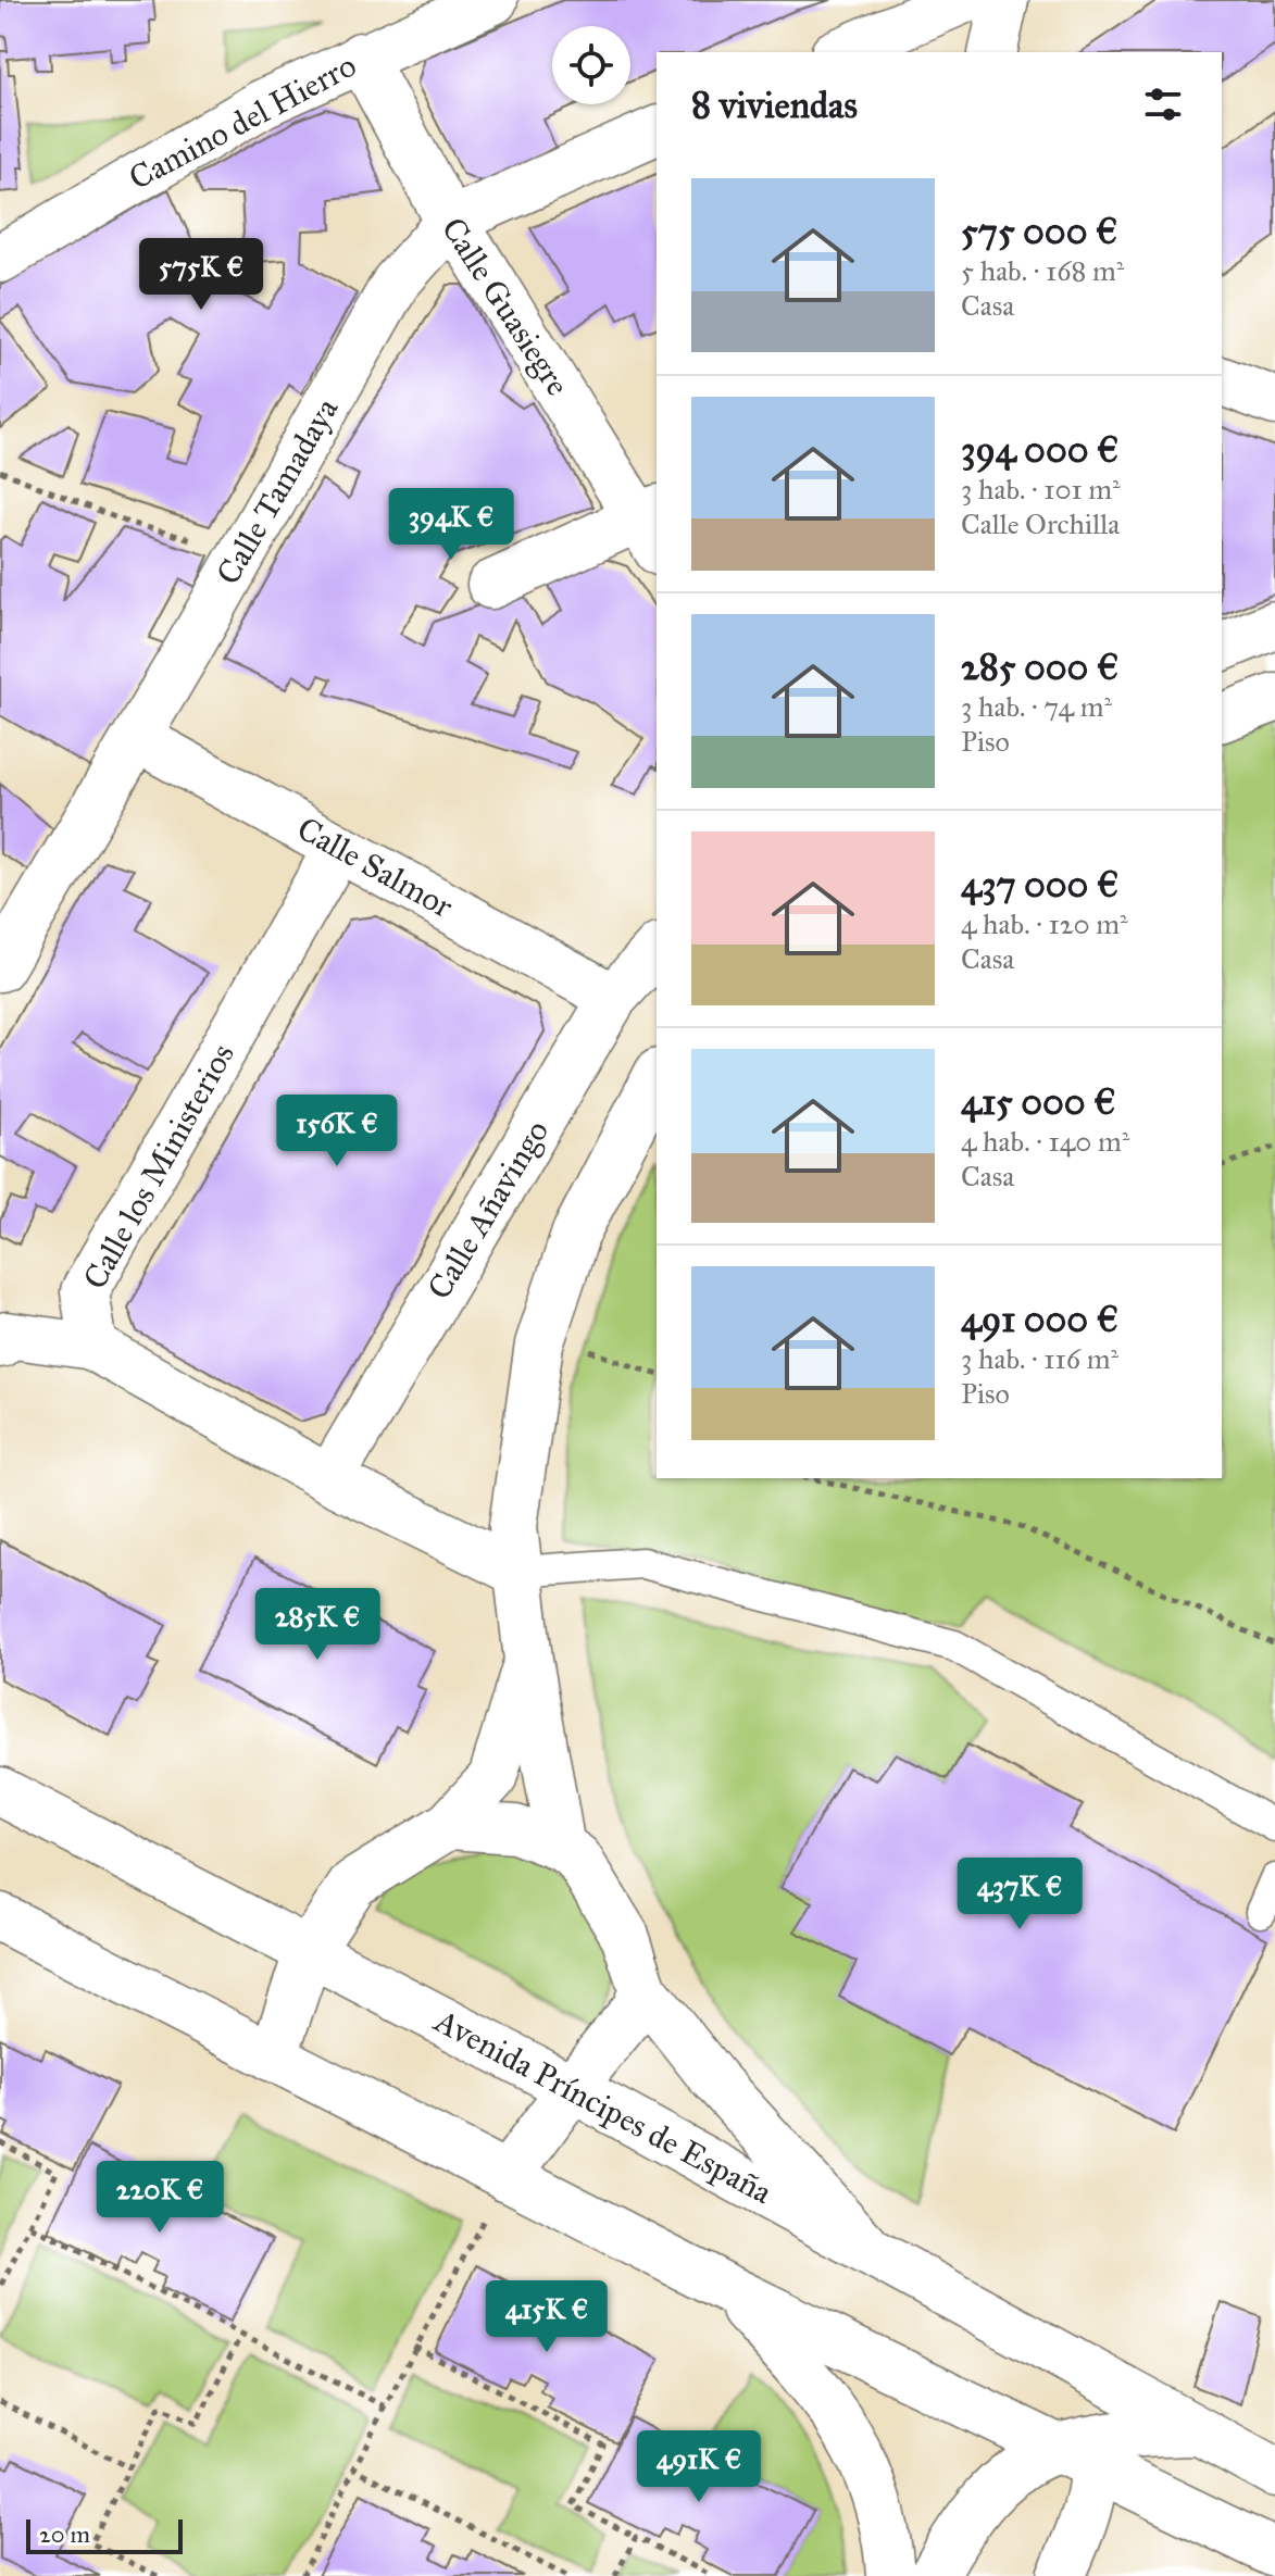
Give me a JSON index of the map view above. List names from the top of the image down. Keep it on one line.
{"streets":{"street":["Camino del Hierro","Calle Guasiegre","Calle Tamadaya","Calle Salmor","Calle los Ministerios","Calle Añavingo","Avenida Príncipes de España"]},"crossings":[["Camino del Hierro","Calle Guasiegre"],["Calle Guasiegre","Calle Tamadaya"],["Calle Tamadaya","Calle Salmor"],["Calle Salmor","Calle los Ministerios"],["Calle Salmor","Calle Añavingo"]],"scale_bar":"20 m","page":{"heading":"8 viviendas","list":[{"name":"575 000 €","note":"5 hab. · 168 m² · Casa"},{"name":"394 000 €","note":"3 hab. · 101 m² · Calle Orchilla"},{"name":"285 000 €","note":"3 hab. · 74 m² · Piso"},{"name":"437 000 €","note":"4 hab. · 120 m² · Casa"},{"name":"415 000 €","note":"4 hab. · 140 m² · Casa"},{"name":"491 000 €","note":"3 hab. · 116 m² · Piso"}],"price":["575K €","394K €","156K €","285K €","437K €","220K €","415K €","491K €"],"scale":"20 m"}}
